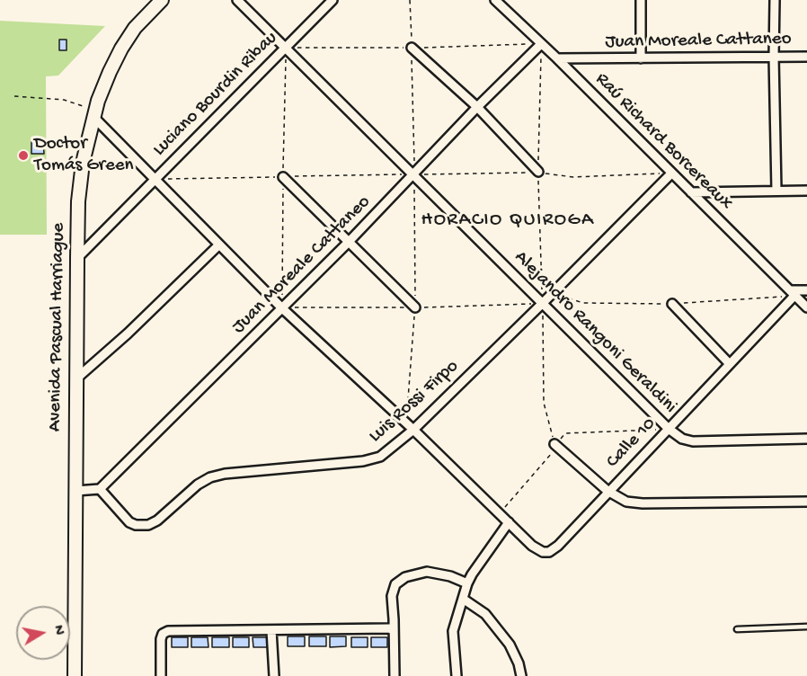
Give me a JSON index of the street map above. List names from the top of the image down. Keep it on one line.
{"streets":{"street":["Juan Moreale Cattaneo","Luciano Bourdin Ribau","Raú Richard Borcereaux","Avenida Pascual Harriague","Alejandro Rangoni Geraldini","Luis Rossi Firpo","Calle 10"]},"crossings":[["Juan Moreale Cattaneo","Raú Richard Borcereaux"],["Juan Moreale Cattaneo","Alejandro Rangoni Geraldini"],["Juan Moreale Cattaneo","Luis Rossi Firpo"],["Luciano Bourdin Ribau","Avenida Pascual Harriague"],["Luciano Bourdin Ribau","Alejandro Rangoni Geraldini"],["Raú Richard Borcereaux","Luis Rossi Firpo"],["Raú Richard Borcereaux","Calle 10"],["Alejandro Rangoni Geraldini","Luis Rossi Firpo"],["Alejandro Rangoni Geraldini","Calle 10"]],"districts":["HORACIO QUIROGA"],"places":["Doctor Tomás Green"],"north":"right"}
